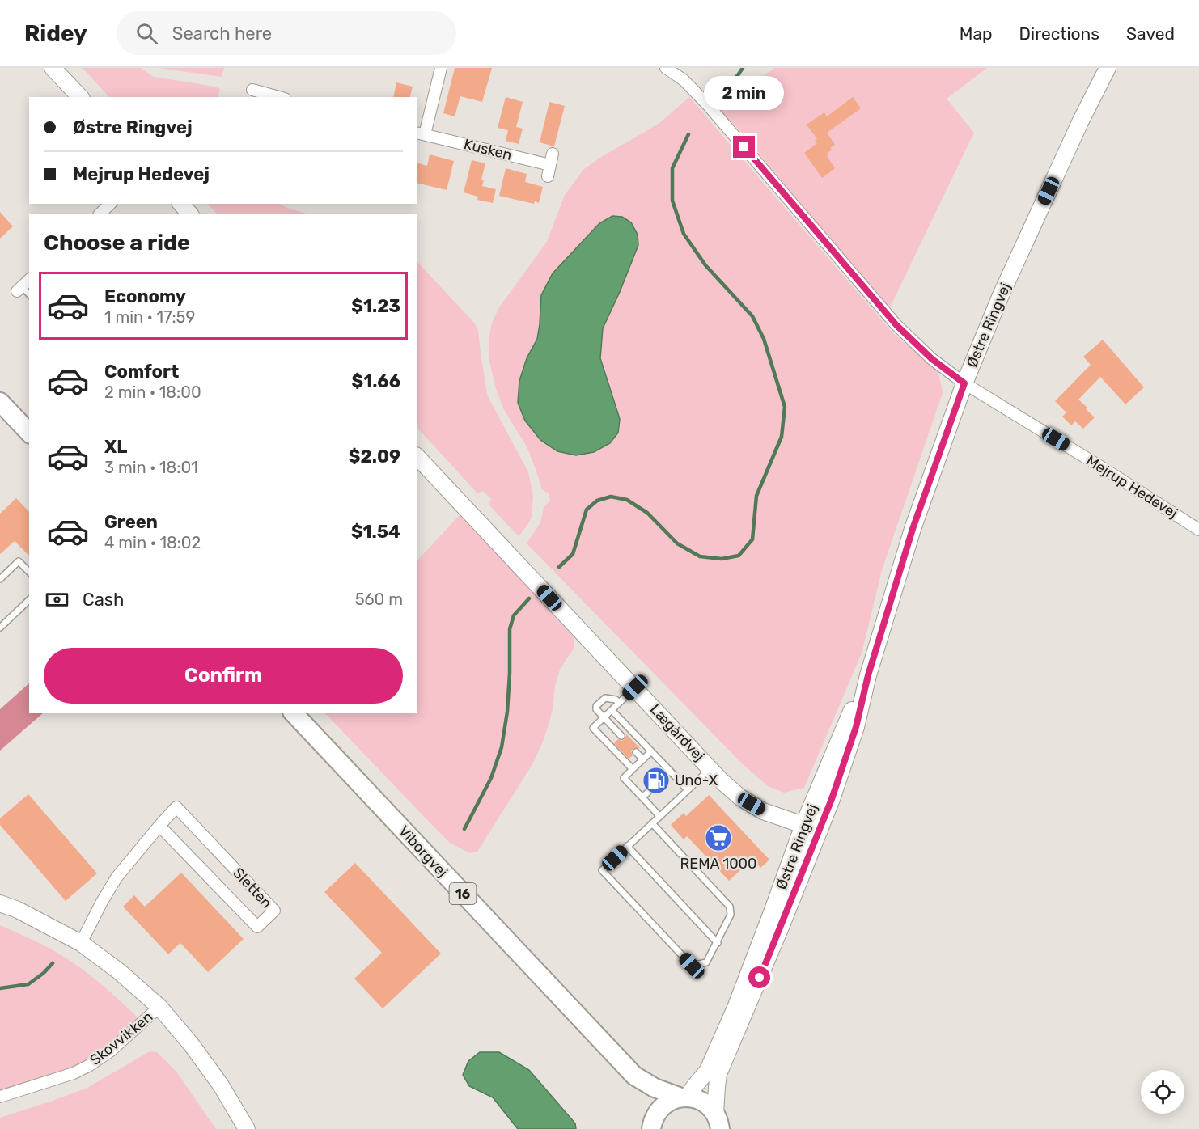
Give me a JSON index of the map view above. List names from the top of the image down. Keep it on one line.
{"streets":{"main road":["Viborgvej","16"],"street":["Kusken","Østre Ringvej","Mejrup Hedevej","Lægårdvej","Sletten","Skovvikken"]},"crossings":[["Østre Ringvej","Mejrup Hedevej"],["Østre Ringvej","Lægårdvej"],["Østre Ringvej","Viborgvej"],["Østre Ringvej","16"],["Viborgvej","16"]],"places":{"fuel station":["Uno-X"],"supermarket":["REMA 1000"]},"page":{"header":"Ridey","search":"Search here","nav":["Map","Directions","Saved"],"bubble":"2 min","banner":["Østre Ringvej","Mejrup Hedevej"],"heading":"Choose a ride","list":[{"name":"Economy","note":"1 min · 17:59","value":"$1.23"},{"name":"Comfort","note":"2 min · 18:00","value":"$1.66"},{"name":"XL","note":"3 min · 18:01","value":"$2.09"},{"name":"Green","note":"4 min · 18:02","value":"$1.54"}],"pay":["Cash","560 m"],"buttons":"Confirm"}}
